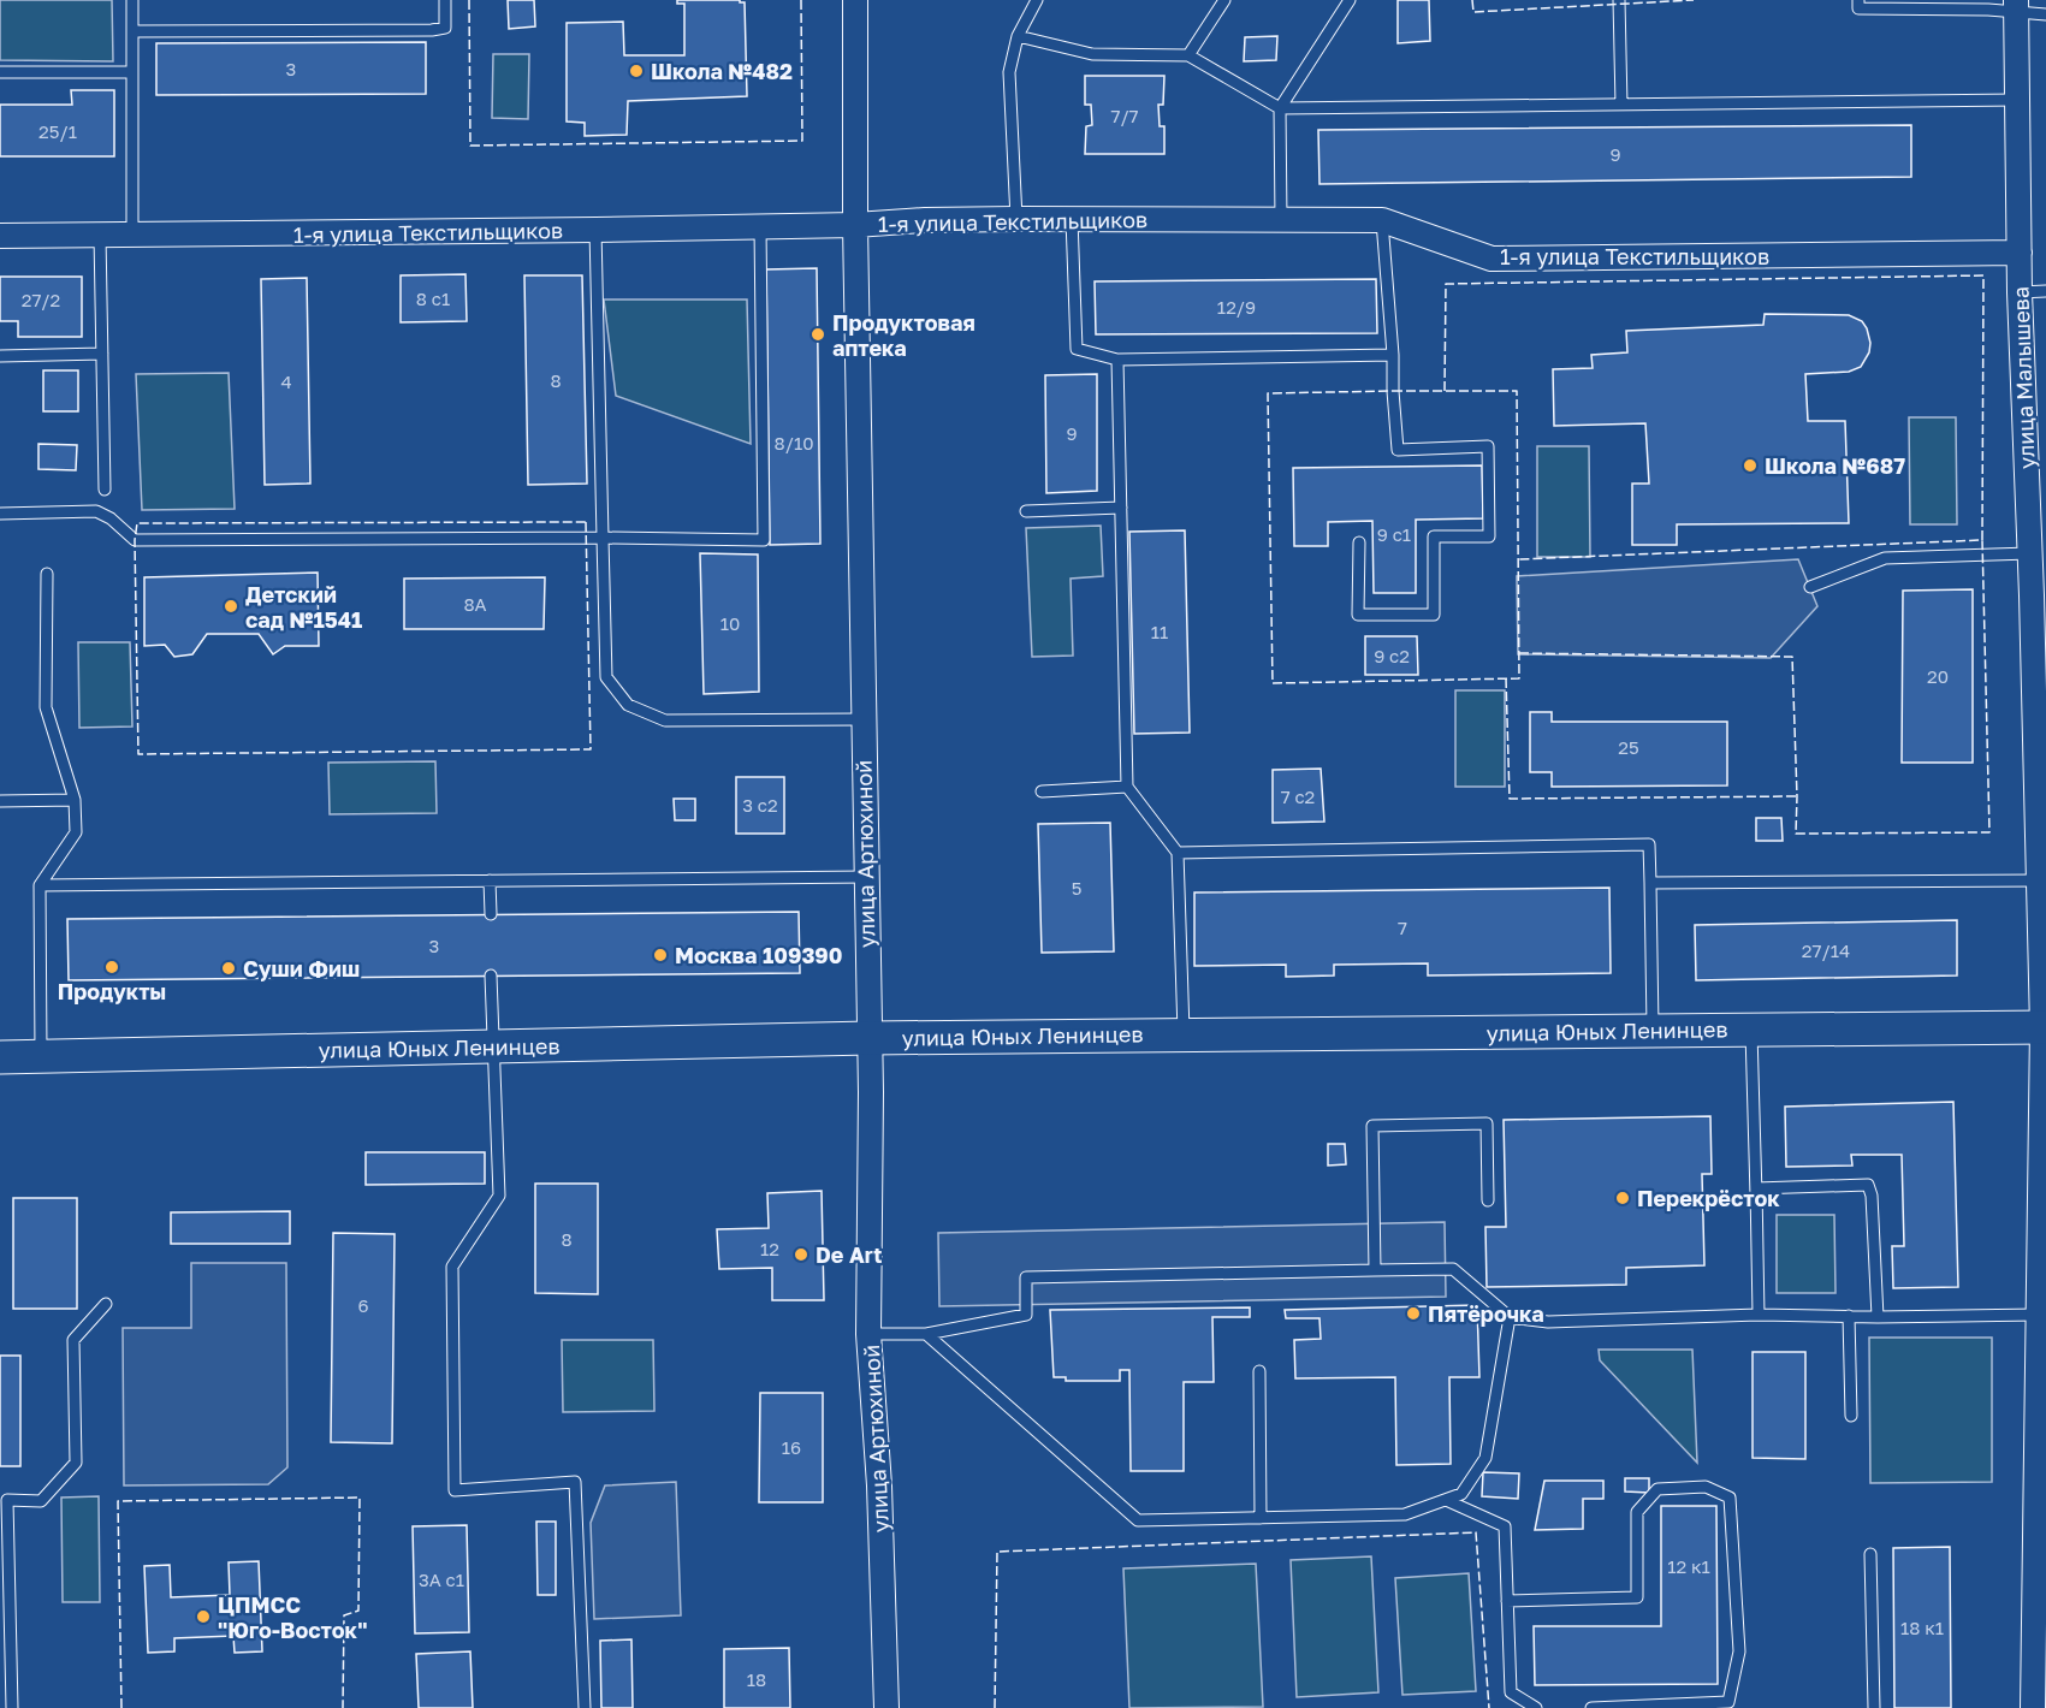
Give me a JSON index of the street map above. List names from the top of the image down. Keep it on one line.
{"streets":{"main road":["улица Юных Ленинцев"],"street":["1-я улица Текстильщиков","улица Малышева","улица Артюхиной"]},"crossings":[["1-я улица Текстильщиков","улица Малышева"],["1-я улица Текстильщиков","улица Артюхиной"],["улица Малышева","улица Юных Ленинцев"],["улица Артюхиной","улица Юных Ленинцев"]],"places":["Школа №482","Продуктовая аптека","Школа №687","Детский сад №1541","Москва 109390","Продукты","Суши Фиш","Перекрёсток","De Art","Пятёрочка","ЦПМСС \"Юго-Восток\""],"house_numbers":["3","7/7","25/1","9","8 с1","27/2","12/9","8","4","9","8/10","9 с1","8А","10","11","9 с2","20","25","7 с2","3 с2","5","7","3","27/14","8","12","6","16","12 к1","3А с1","18 к1","18"]}
